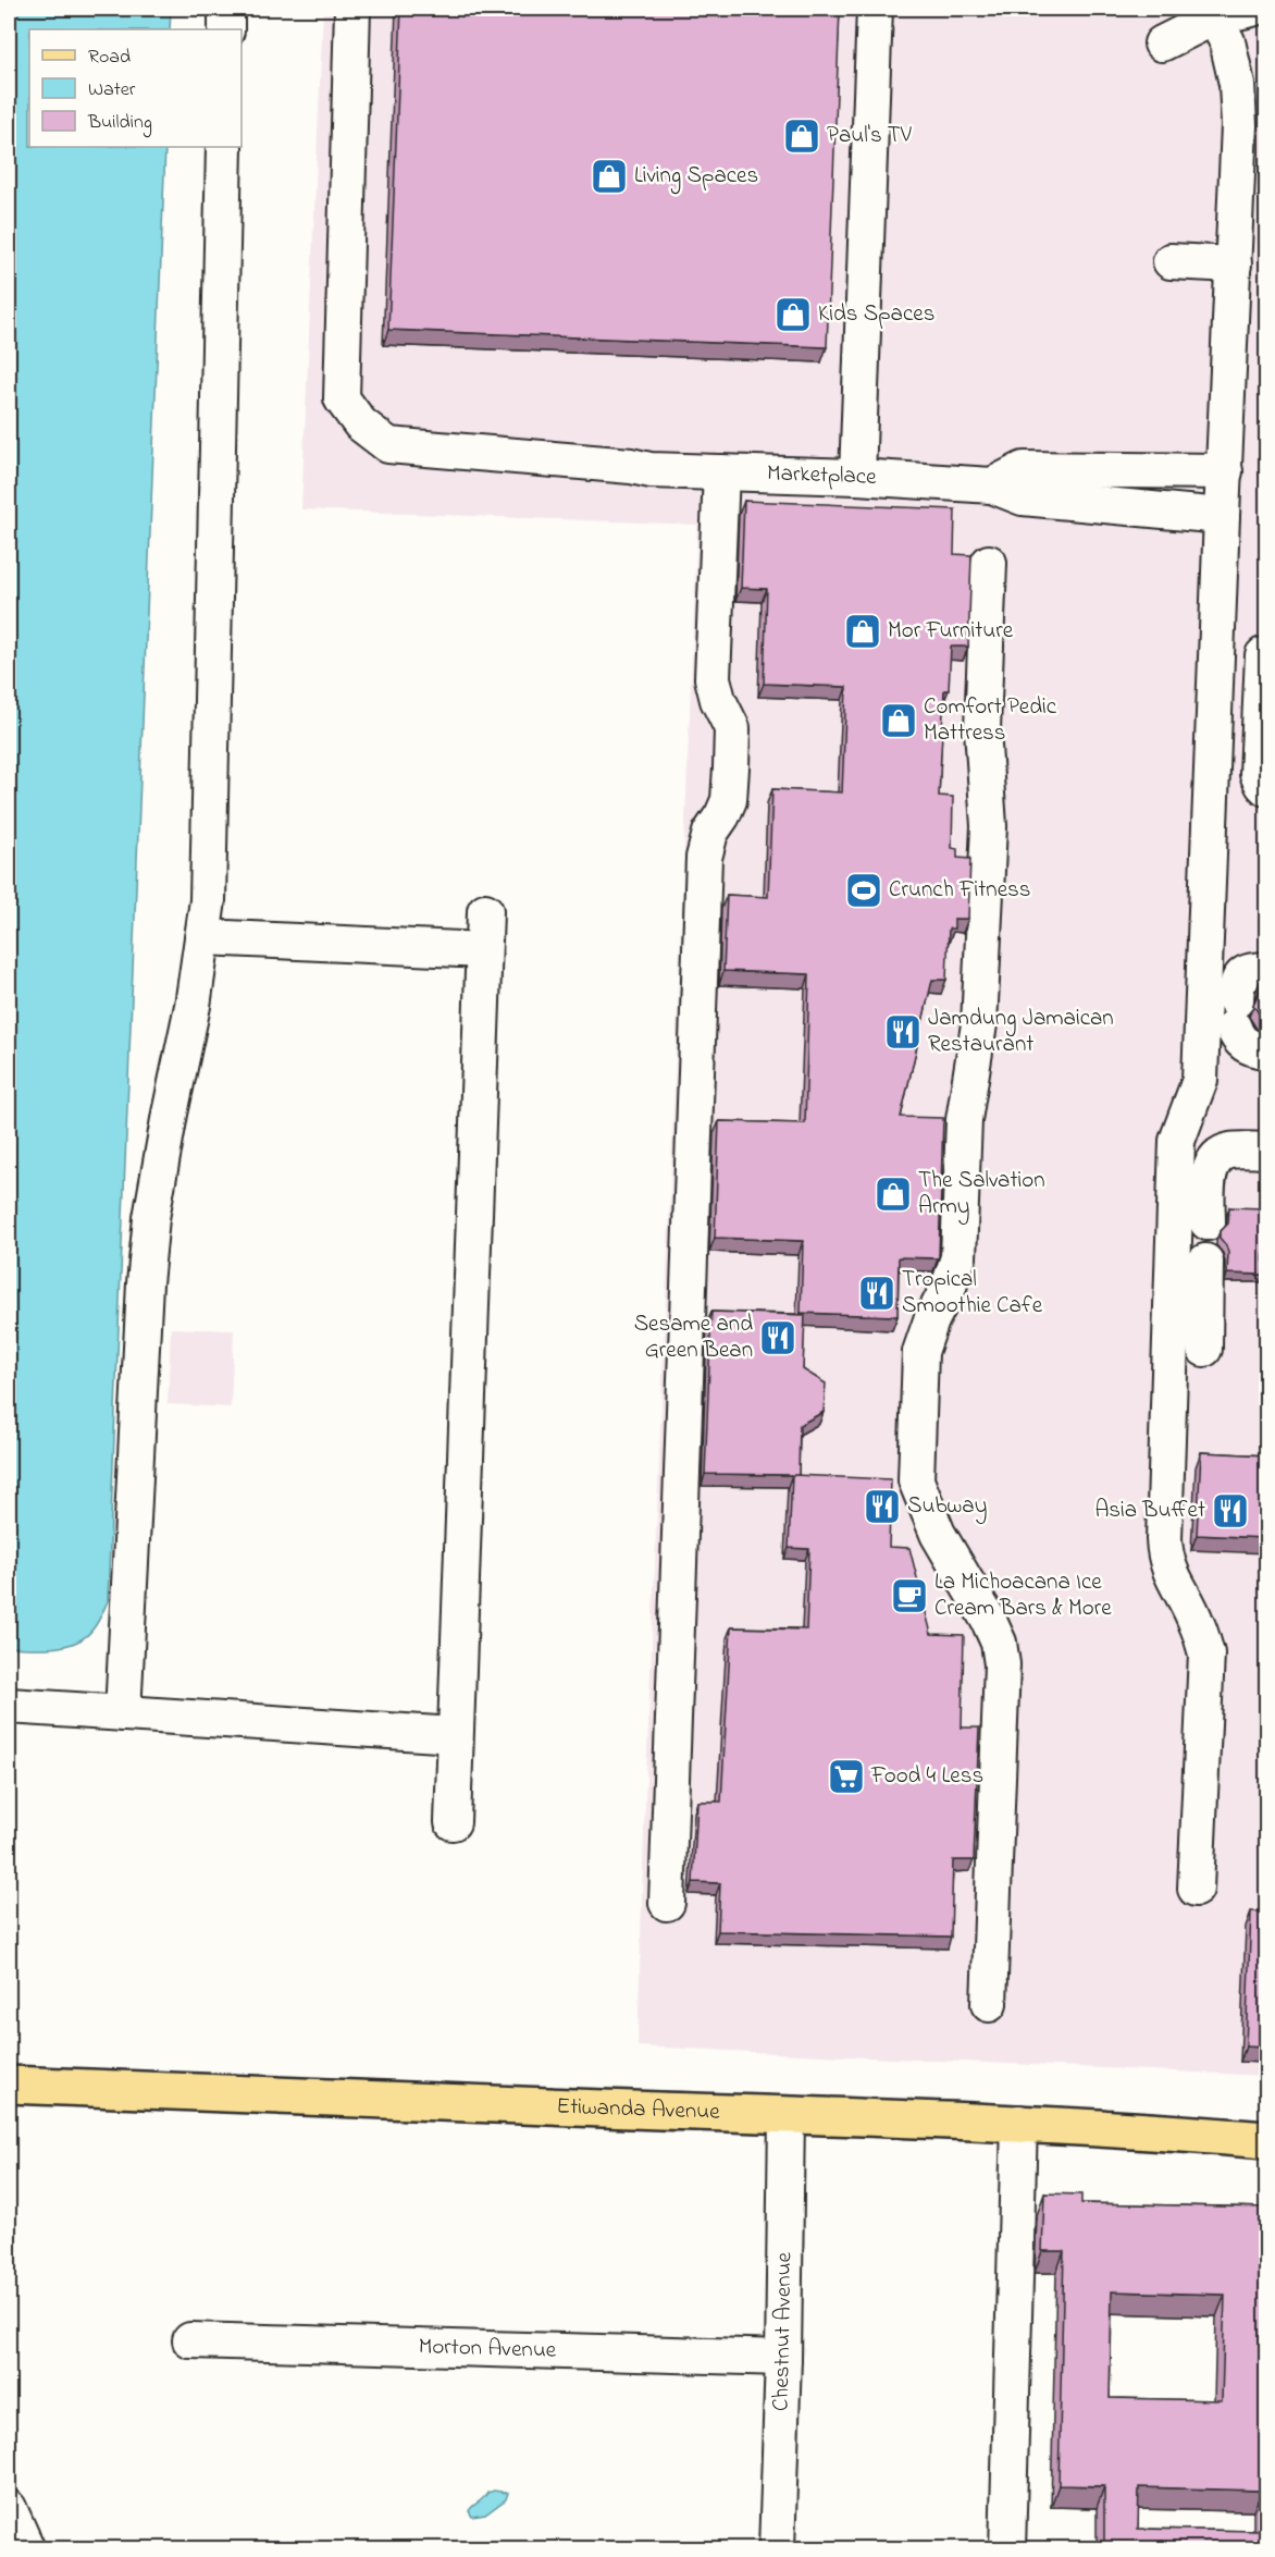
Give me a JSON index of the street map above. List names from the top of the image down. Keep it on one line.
{"streets":{"main road":["Etiwanda Avenue"],"street":["Marketplace","Chestnut Avenue","Morton Avenue"]},"crossings":[["Etiwanda Avenue","Chestnut Avenue"],["Chestnut Avenue","Morton Avenue"]],"places":{"shop":["Paul's TV","Living Spaces","Kids Spaces","Mor Furniture","Comfort Pedic Mattress","The Salvation Army"],"sports":["Crunch Fitness"],"restaurant":["Jamdung Jamaican Restaurant","Tropical Smoothie Cafe","Sesame and Green Bean","Subway","Asia Buffet"],"cafe":["La Michoacana Ice Cream Bars & More"],"supermarket":["Food 4 Less"]},"legend":["Road","Water","Building"]}
